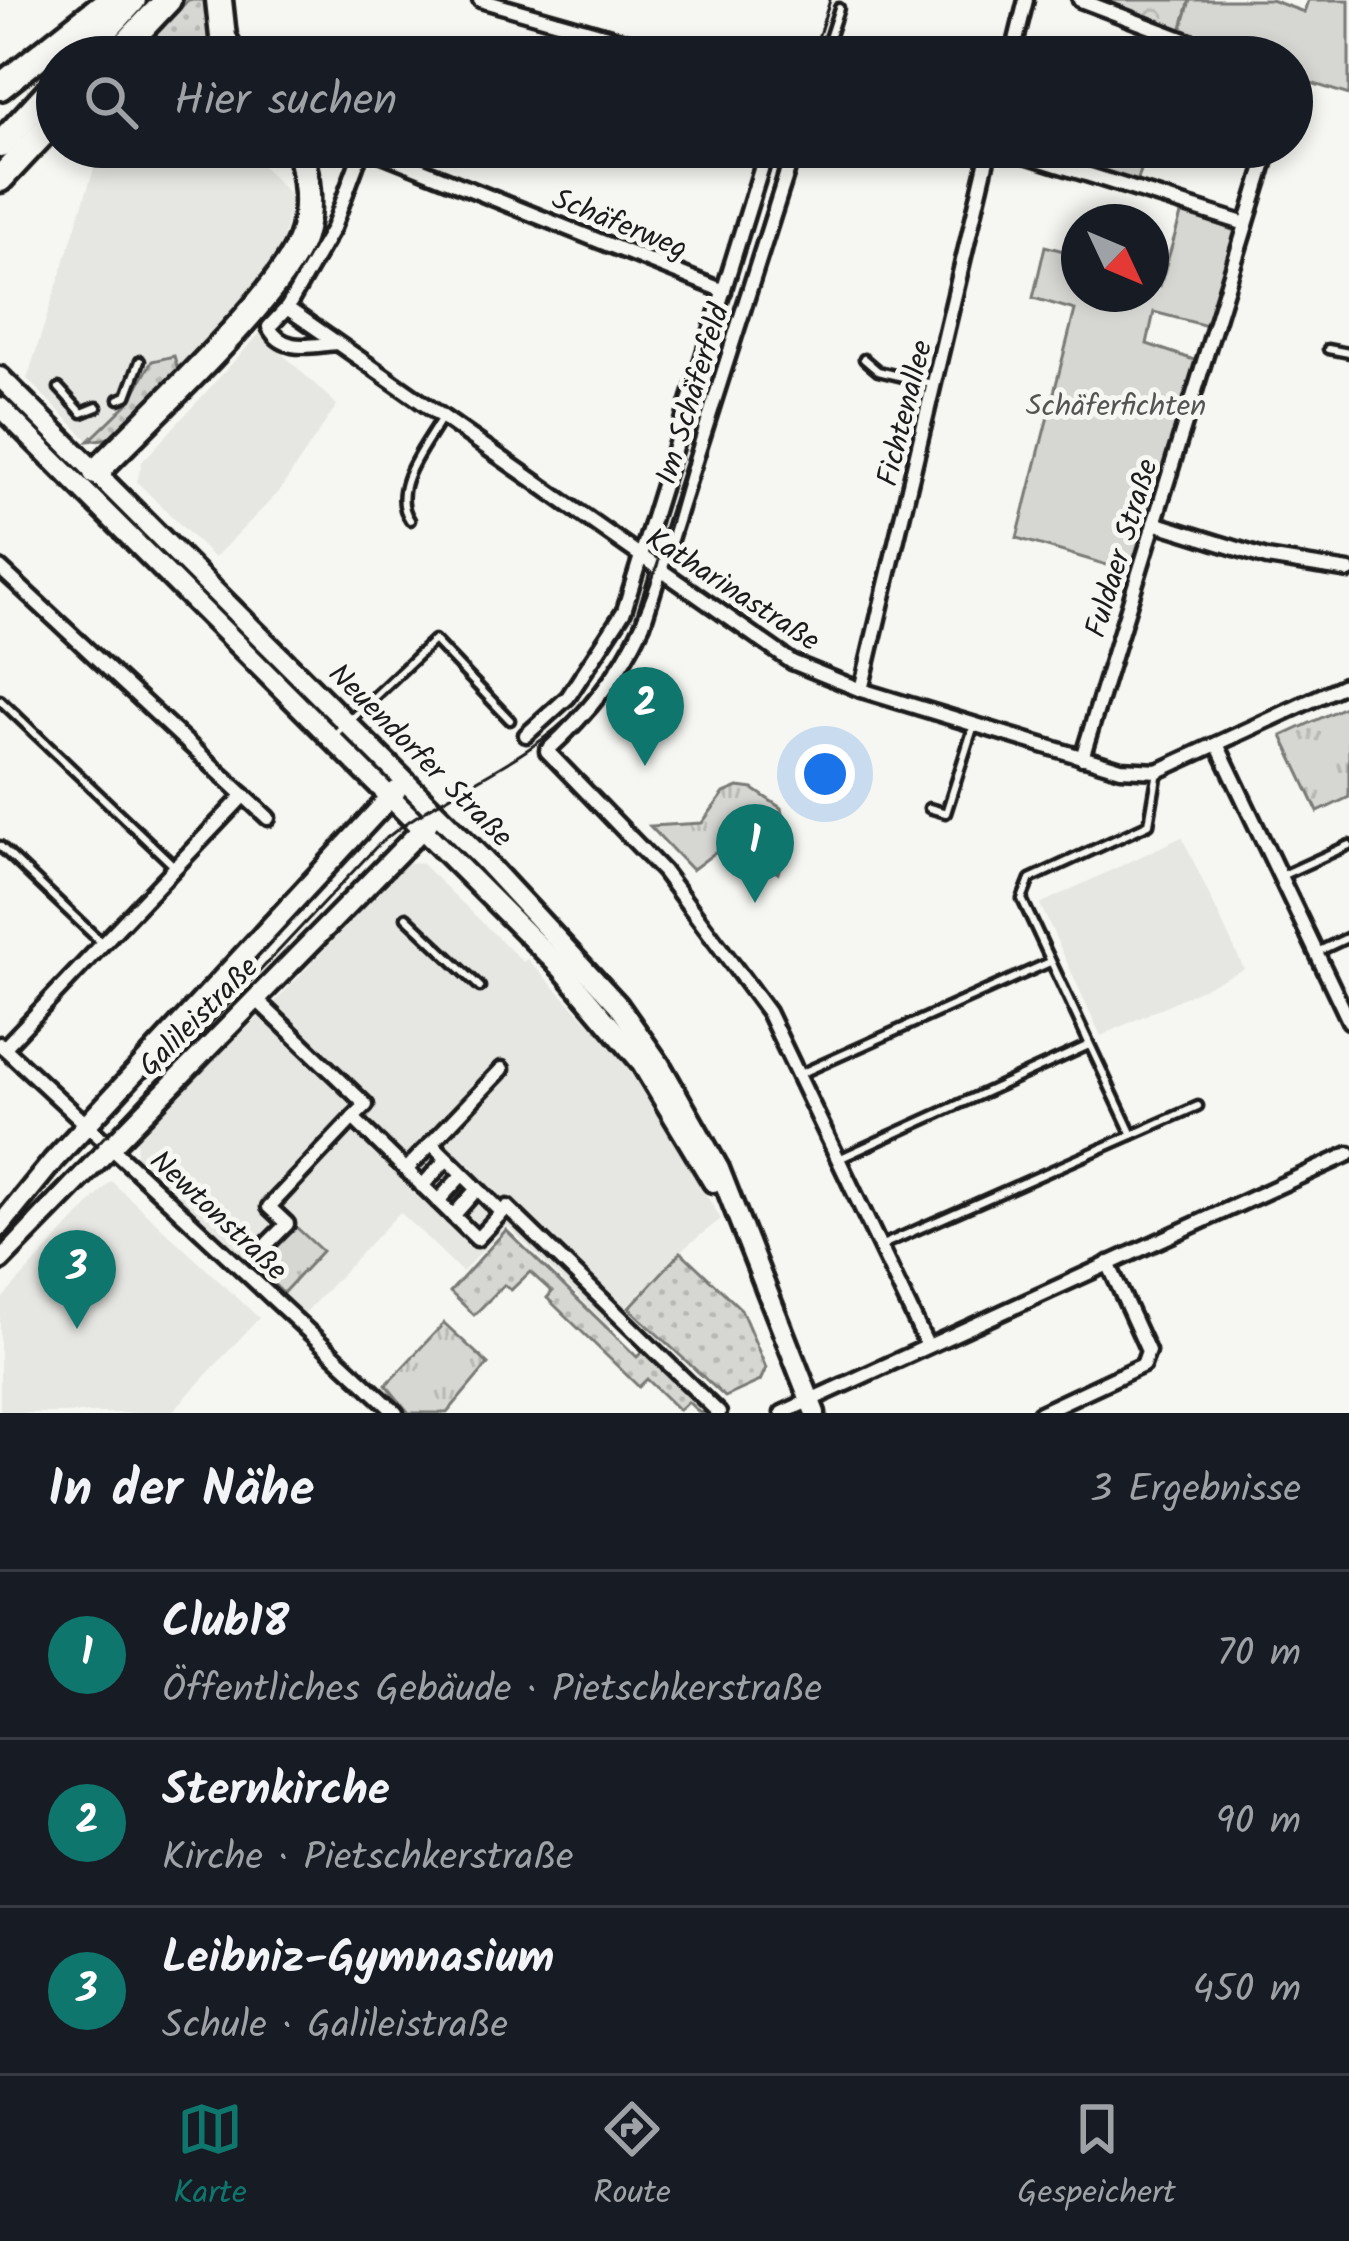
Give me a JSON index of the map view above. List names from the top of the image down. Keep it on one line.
{"streets":{"street":["Schäferweg","Im Schäferfeld","Fichtenallee","Fuldaer Straße","Katharinastraße","Neuendorfer Straße","Galileistraße","Newtonstraße"]},"crossings":[["Schäferweg","Im Schäferfeld"],["Schäferweg","Katharinastraße"],["Im Schäferfeld","Katharinastraße"],["Fichtenallee","Katharinastraße"],["Fuldaer Straße","Katharinastraße"],["Neuendorfer Straße","Galileistraße"],["Galileistraße","Newtonstraße"]],"parks":["Schäferfichten"],"north":"bottom right","page":{"search":"Hier suchen","pins":["2","1","3"],"heading":["In der Nähe","3 Ergebnisse"],"list":[{"mark":"1","name":"Club18","note":"Öffentliches Gebäude · Pietschkerstraße","value":"70 m"},{"mark":"2","name":"Sternkirche","note":"Kirche · Pietschkerstraße","value":"90 m"},{"mark":"3","name":"Leibniz-Gymnasium","note":"Schule · Galileistraße","value":"450 m"}],"nav":["Karte","Route","Gespeichert"]}}
